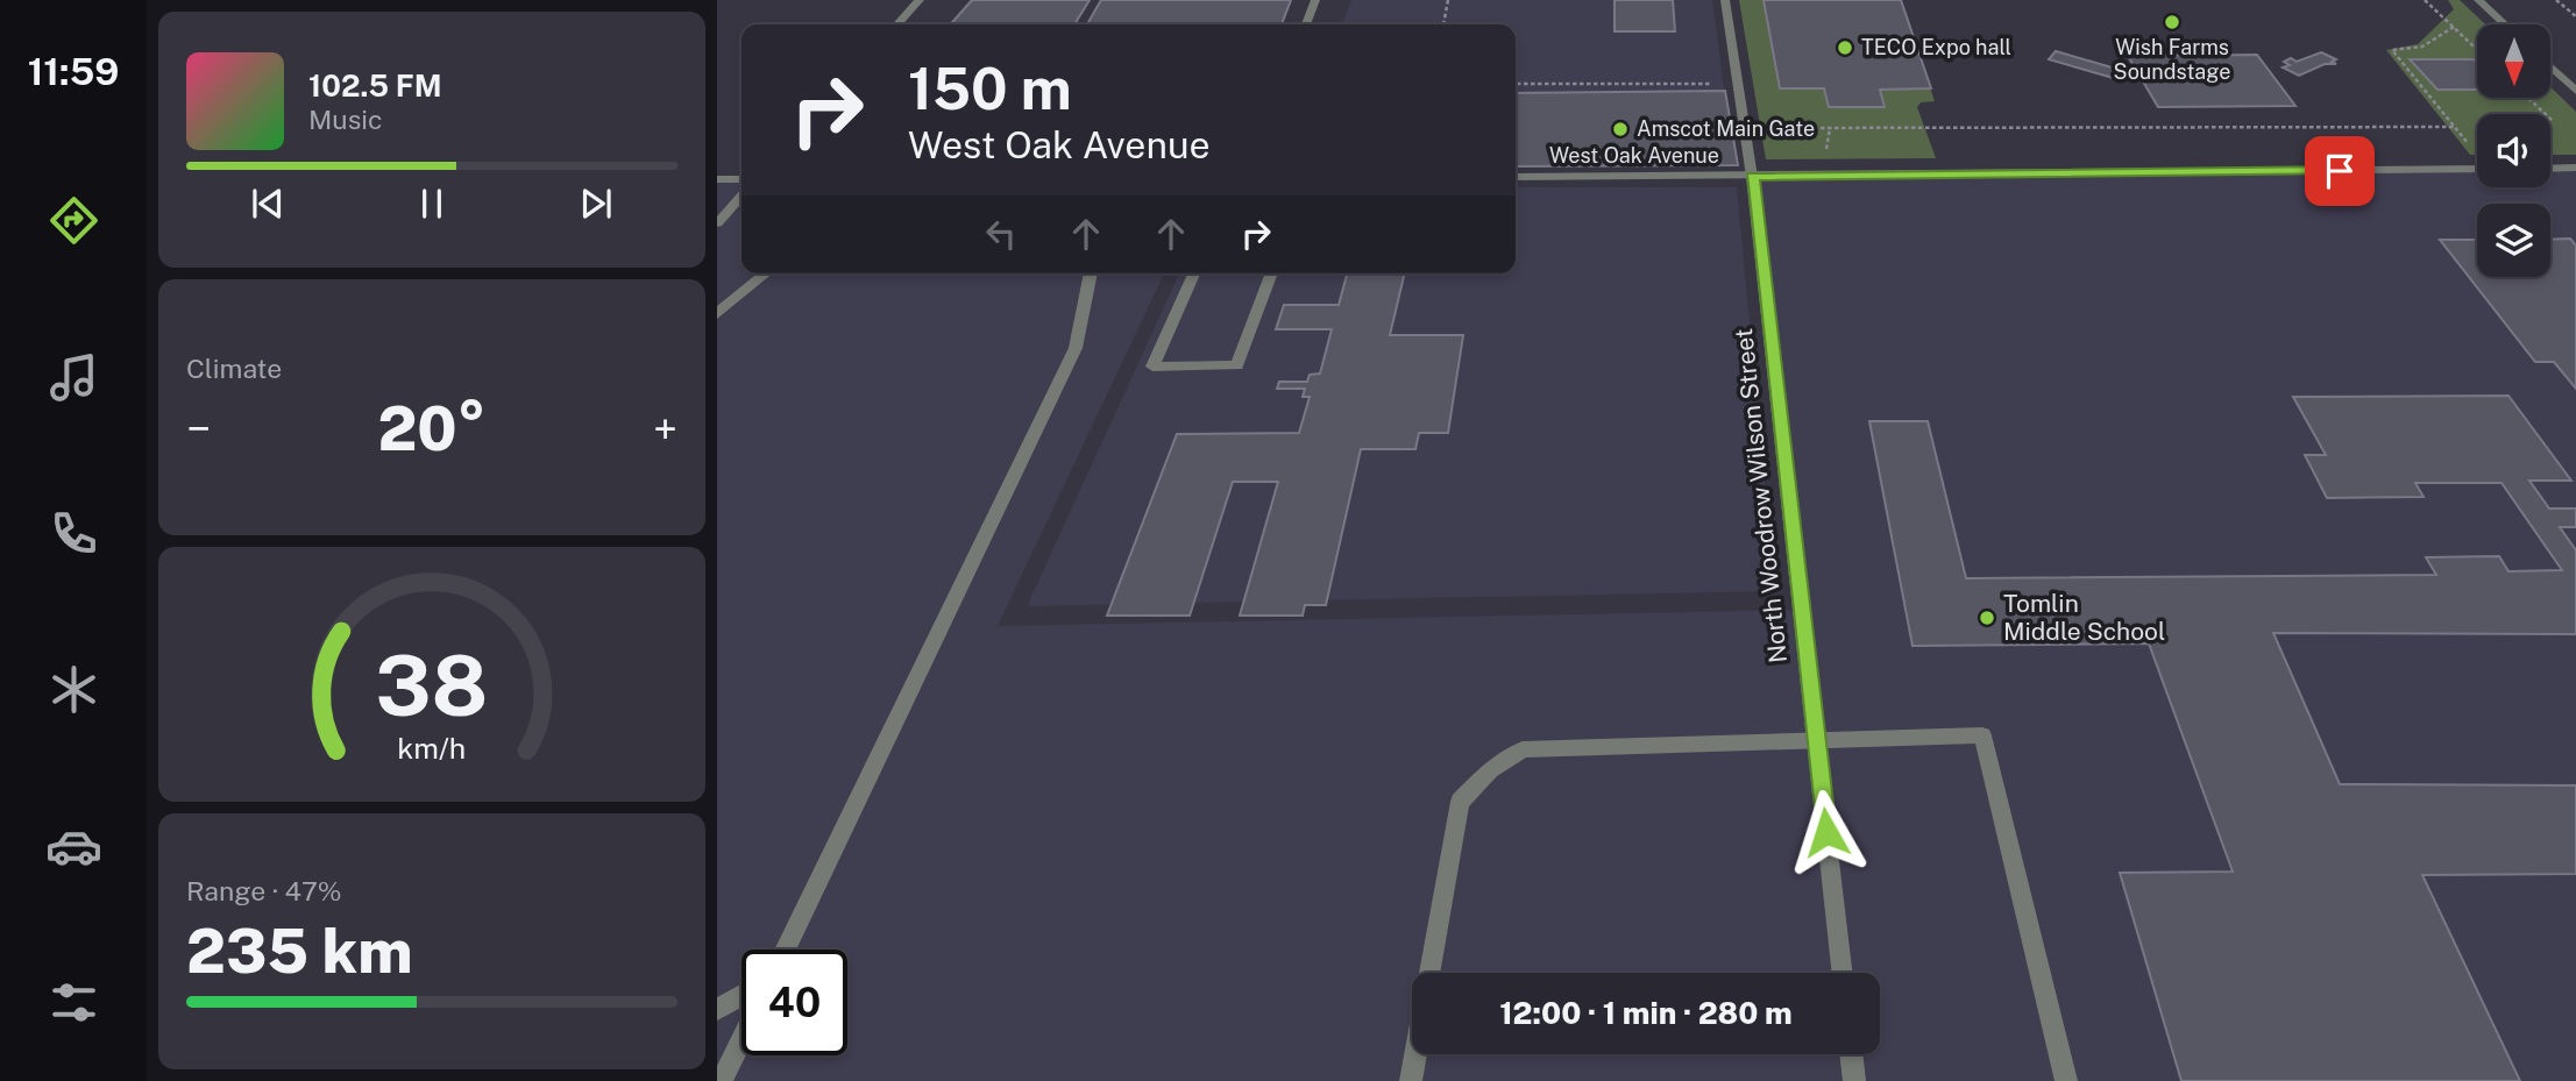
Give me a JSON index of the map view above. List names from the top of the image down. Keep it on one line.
{"streets":{"street":["West Oak Avenue","North Woodrow Wilson Street"]},"crossings":[["West Oak Avenue","North Woodrow Wilson Street"]],"places":["Wish Farms Soundstage","TECO Expo hall","Amscot Main Gate","Tomlin Middle School"],"north":"bottom","page":{"tabs":"11:59","turn":["150 m","West Oak Avenue"],"song":["102.5 FM","Music"],"tile":["Climate",["Range · 47%","235 km"]],"heat":["−","20°","+"],"limit":"40","trip":"12:00 · 1 min · 280 m","gauge":["38","km/h"]}}
